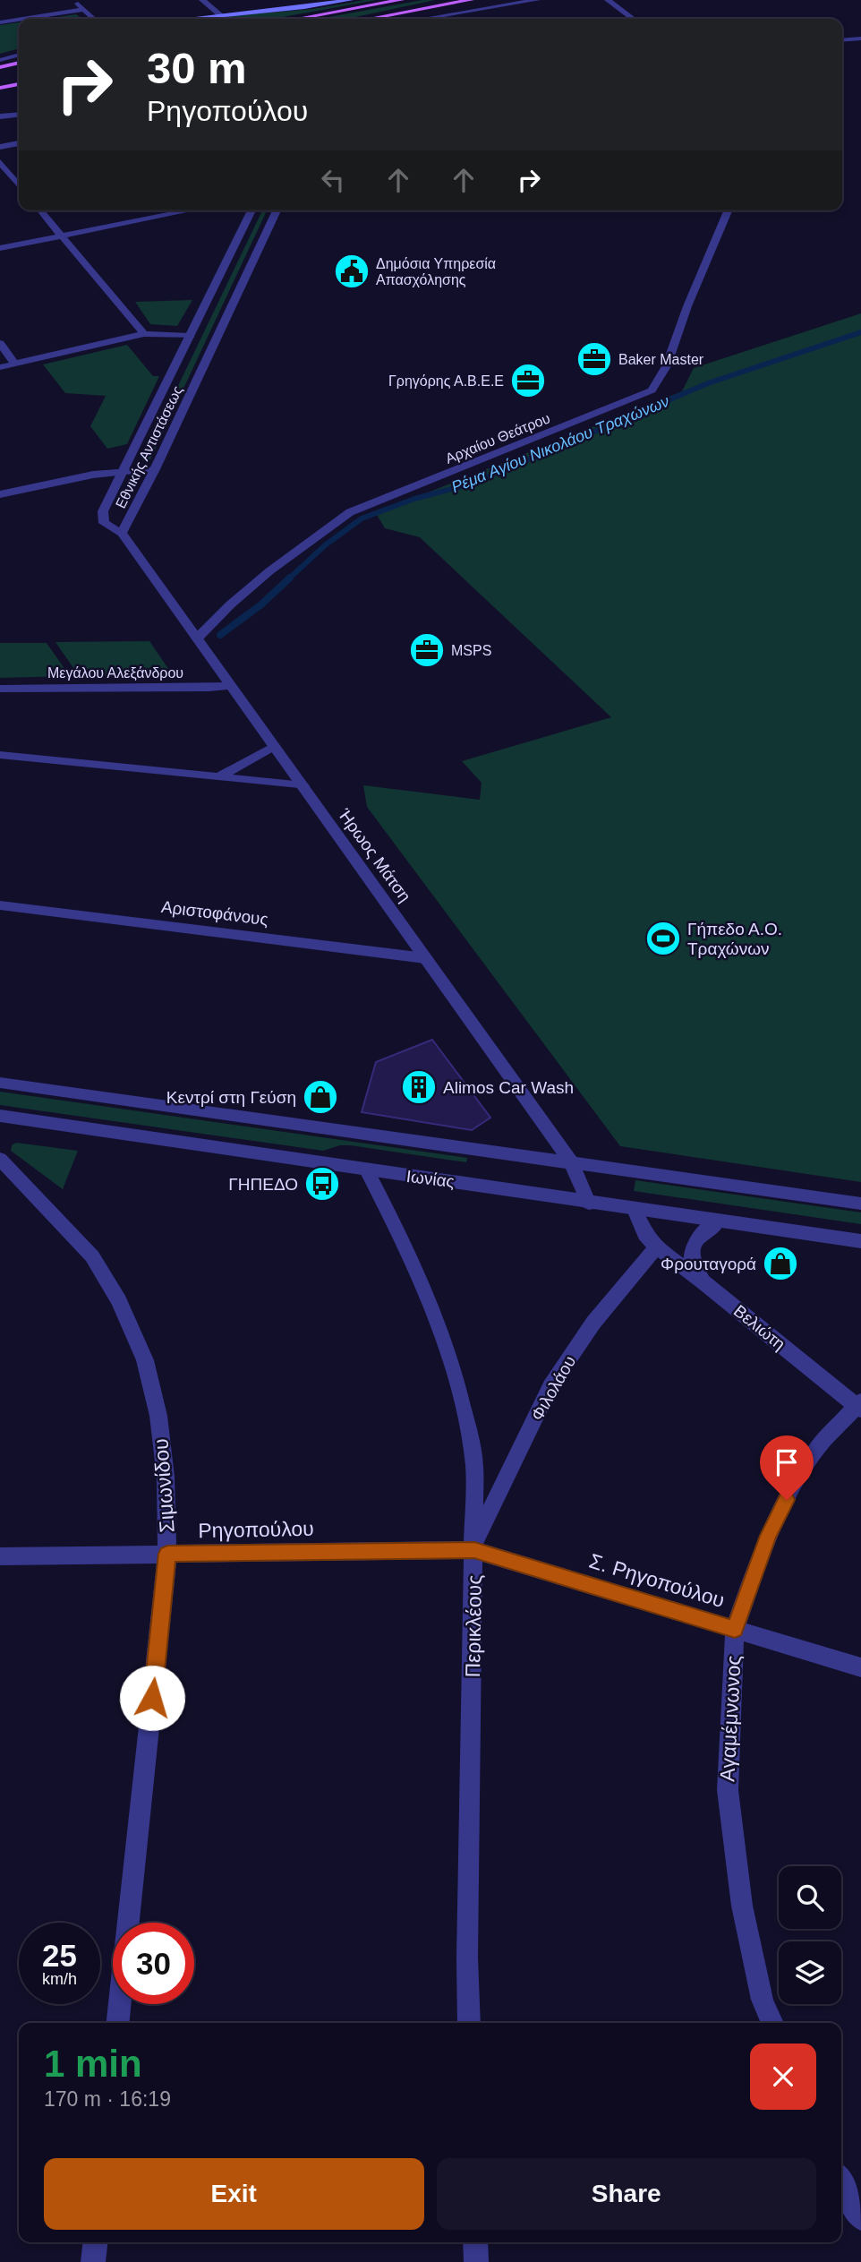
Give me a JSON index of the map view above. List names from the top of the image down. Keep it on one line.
{"streets":{"street":["Αρχαίου Θεάτρου","Εθνικής Αντιστάσεως","Μεγάλου Αλεξάνδρου","Ήρωος Μάτση","Αριστοφάνους","Ιωνίας","Βελιώτη","Φιλολάου","Σιμωνίδου","Ρηγοπούλου","Σ. Ρηγοπούλου","Περικλέους","Αγαμέμνωνος"]},"crossings":[["Αρχαίου Θεάτρου","Ήρωος Μάτση"],["Εθνικής Αντιστάσεως","Ήρωος Μάτση"],["Μεγάλου Αλεξάνδρου","Ήρωος Μάτση"],["Ήρωος Μάτση","Αριστοφάνους"],["Ήρωος Μάτση","Ιωνίας"],["Ιωνίας","Περικλέους"],["Βελιώτη","Φιλολάου"],["Βελιώτη","Αγαμέμνωνος"],["Φιλολάου","Ρηγοπούλου"],["Φιλολάου","Σ. Ρηγοπούλου"],["Φιλολάου","Περικλέους"],["Σιμωνίδου","Ρηγοπούλου"],["Ρηγοπούλου","Σ. Ρηγοπούλου"],["Ρηγοπούλου","Περικλέους"],["Σ. Ρηγοπούλου","Περικλέους"],["Σ. Ρηγοπούλου","Αγαμέμνωνος"]],"water":["Ρέμα Αγίου Νικολάου Τραχώνων"],"places":{"public building":["Δημόσια Υπηρεσία Απασχόλησης"],"office":["Baker Master","Γρηγόρης Α.Β.Ε.Ε","MSPS"],"sports":["Γήπεδο Α.Ο. Τραχώνων"],"building":["Alimos Car Wash"],"shop":["Κεντρί στη Γεύση","Φρουταγορά"],"bus stop":["ΓΗΠΕΔΟ"]},"page":{"turn":["30 m","Ρηγοπούλου"],"speed":"25 km/h","limit":"30","heading":["1 min","170 m · 16:19"],"buttons":["Exit","Share"]}}
